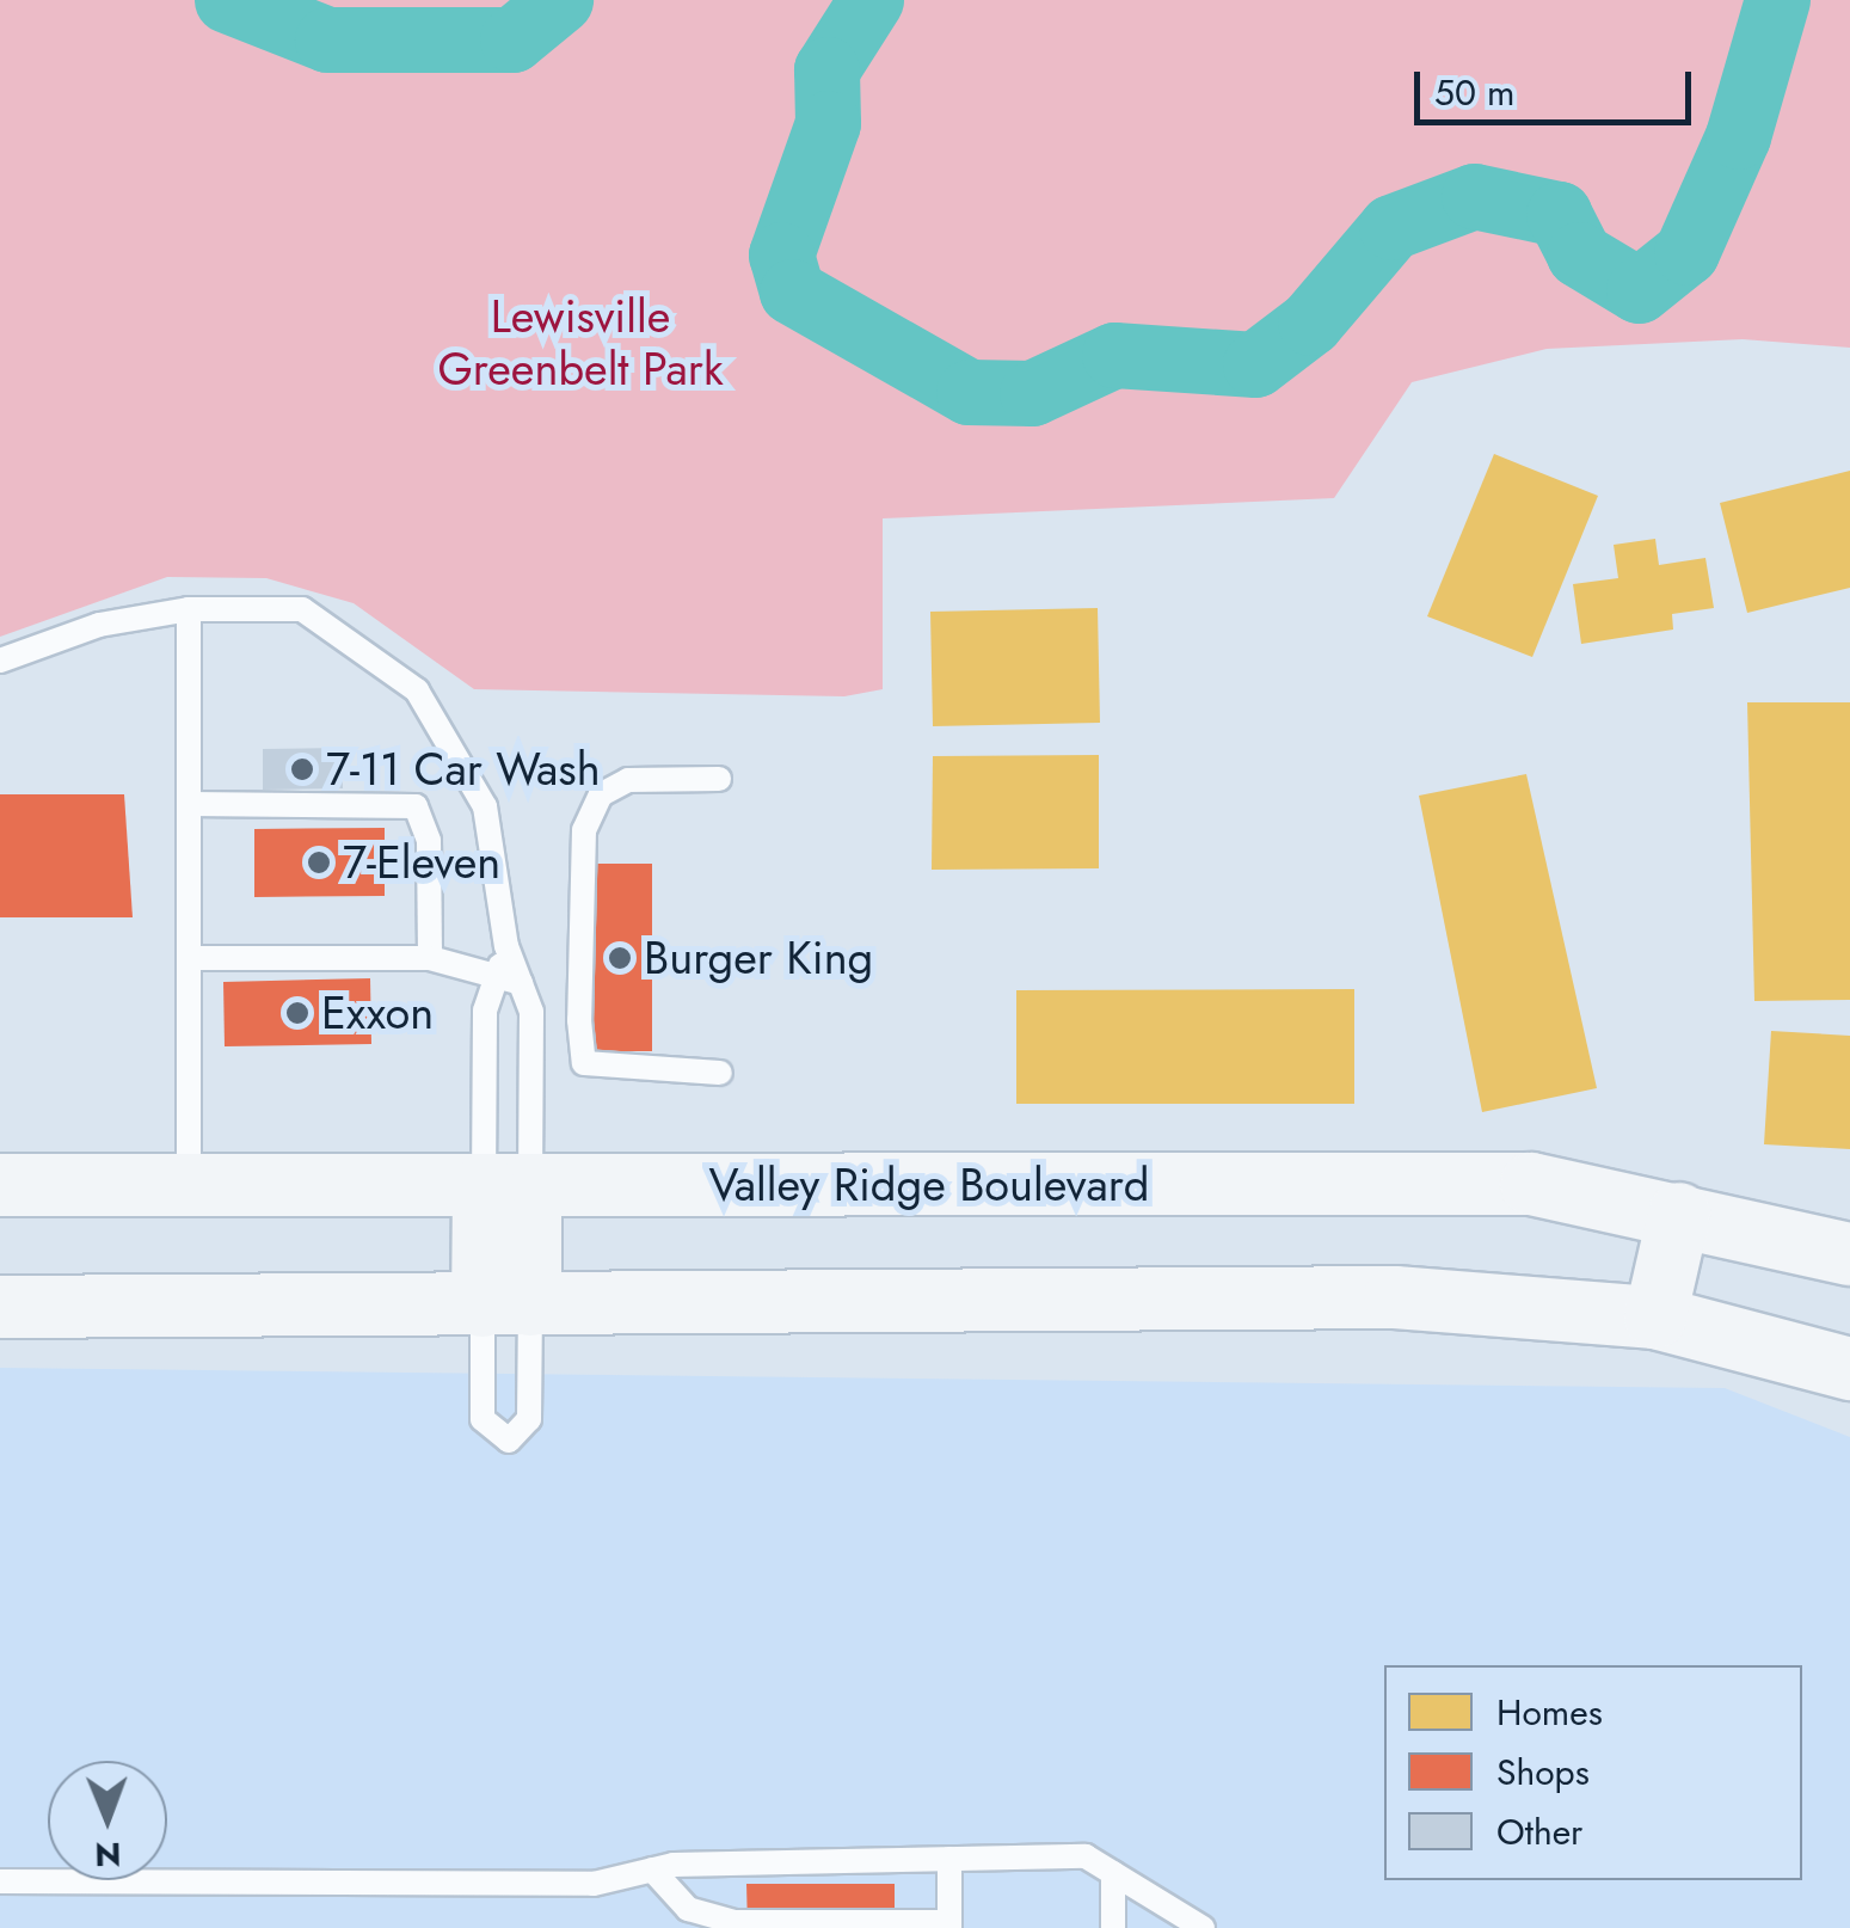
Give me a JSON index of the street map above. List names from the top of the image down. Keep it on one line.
{"streets":{"main road":["Valley Ridge Boulevard"]},"parks":["Lewisville Greenbelt Park"],"places":["7-11 Car Wash","7-Eleven","Burger King","Exxon"],"legend":["Homes","Shops","Other"],"scale_bar":"50 m","north":"bottom"}
